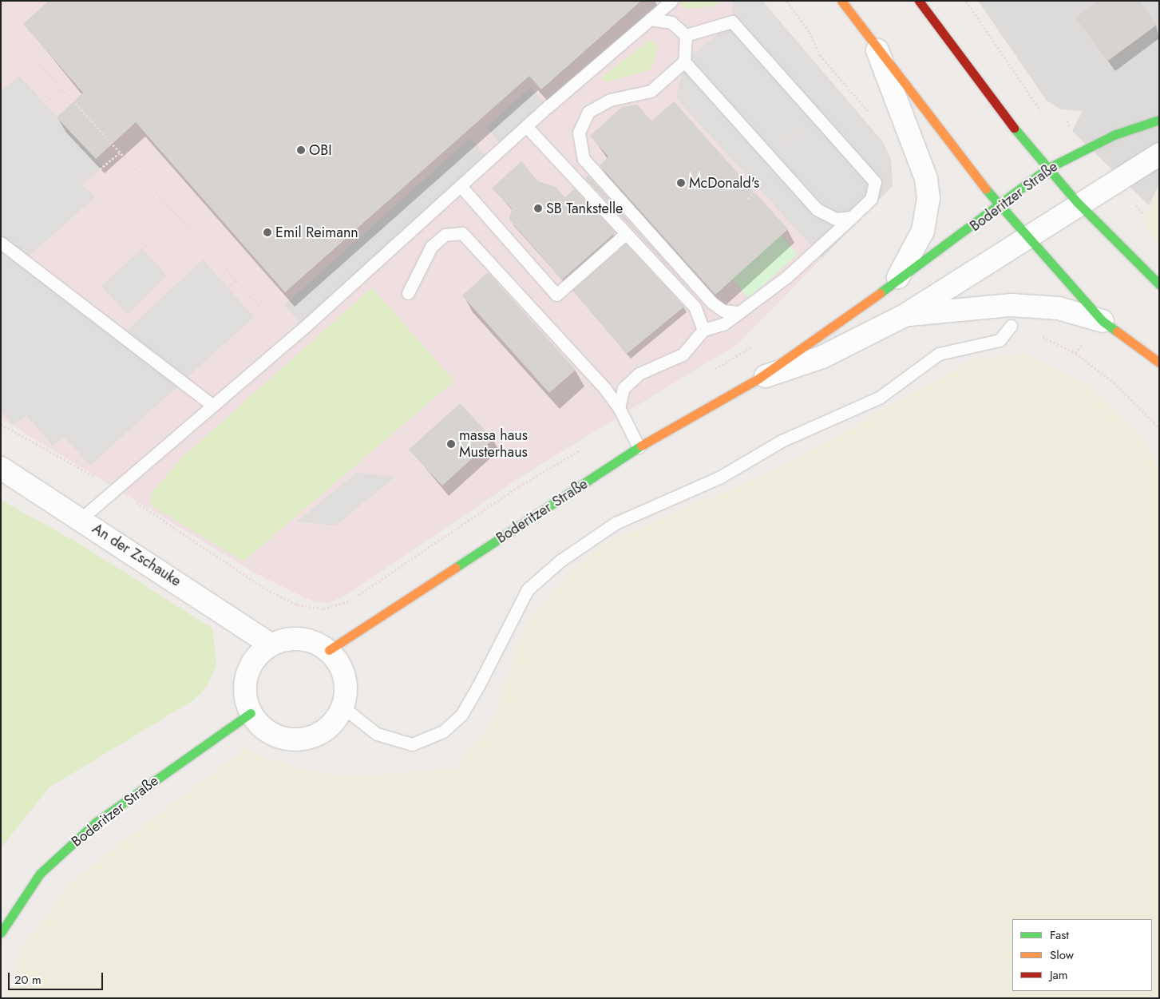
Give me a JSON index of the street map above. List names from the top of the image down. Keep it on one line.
{"streets":{"street":["Boderitzer Straße","An der Zschauke"]},"crossings":[["Boderitzer Straße","An der Zschauke"]],"places":["OBI","McDonald's","SB Tankstelle","Emil Reimann","massa haus Musterhaus"],"legend":["Fast","Slow","Jam"],"scale_bar":"20 m"}
